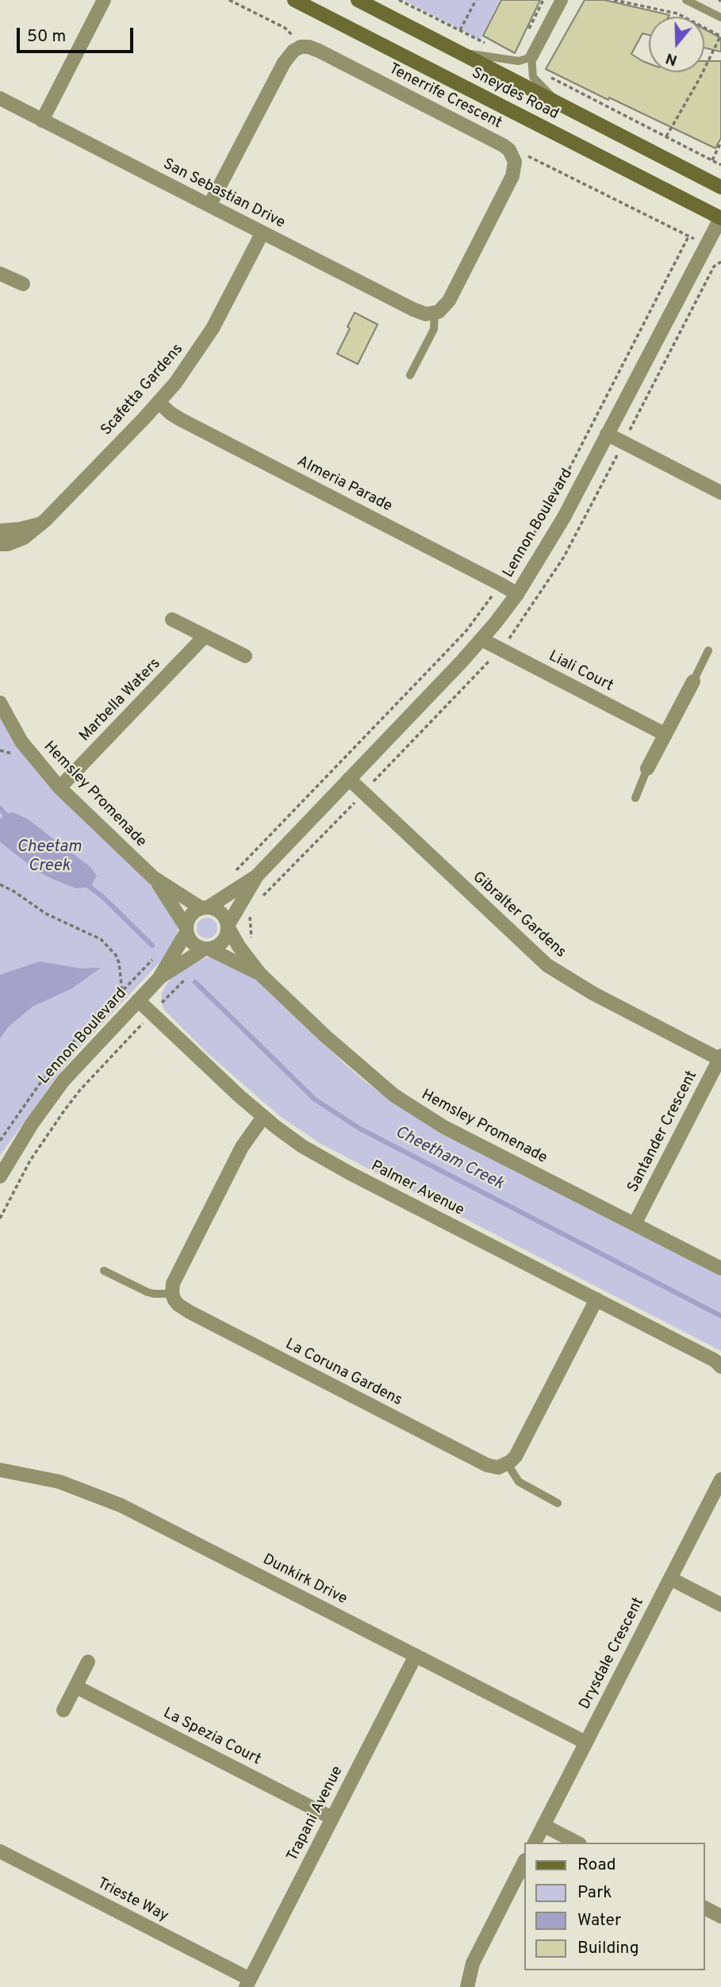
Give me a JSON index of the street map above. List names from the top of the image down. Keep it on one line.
{"streets":{"main road":["Sneydes Road"],"street":["Tenerrife Crescent","San Sebastian Drive","Scafetta Gardens","Almeria Parade","Lennon Boulevard","Liali Court","Marbella Waters","Hemsley Promenade","Gibralter Gardens","Santander Crescent","Palmer Avenue","La Coruna Gardens","Dunkirk Drive","Drysdale Crescent","La Spezia Court","Trapani Avenue","Trieste Way"]},"crossings":[["Sneydes Road","Lennon Boulevard"],["San Sebastian Drive","Scafetta Gardens"],["Scafetta Gardens","Almeria Parade"],["Almeria Parade","Lennon Boulevard"],["Lennon Boulevard","Liali Court"],["Lennon Boulevard","Hemsley Promenade"],["Lennon Boulevard","Gibralter Gardens"],["Lennon Boulevard","Palmer Avenue"],["Marbella Waters","Hemsley Promenade"],["Hemsley Promenade","Santander Crescent"],["Gibralter Gardens","Santander Crescent"],["Dunkirk Drive","Drysdale Crescent"],["Dunkirk Drive","Trapani Avenue"],["La Spezia Court","Trapani Avenue"],["Trapani Avenue","Trieste Way"]],"water":["Cheetam Creek","Cheetham Creek"],"legend":["Road","Park","Water","Building"],"scale_bar":"50 m","north":"bottom"}
